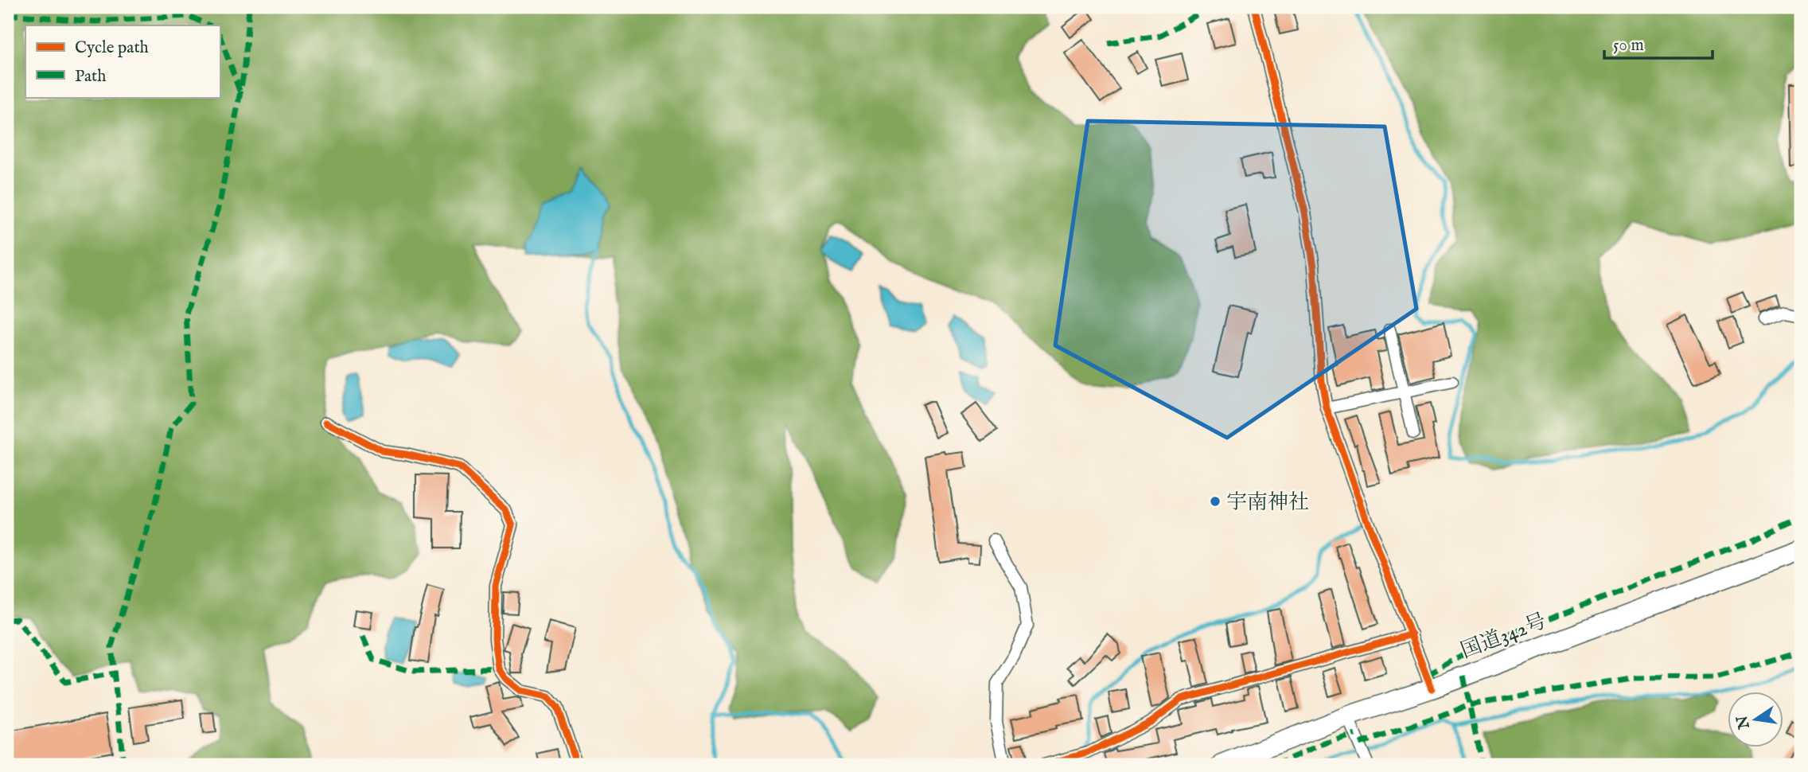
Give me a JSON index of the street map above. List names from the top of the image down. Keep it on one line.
{"streets":{"highway":["国道342号"]},"places":["宇南神社"],"legend":["Cycle path","Path"],"scale_bar":"50 m","north":"left"}
